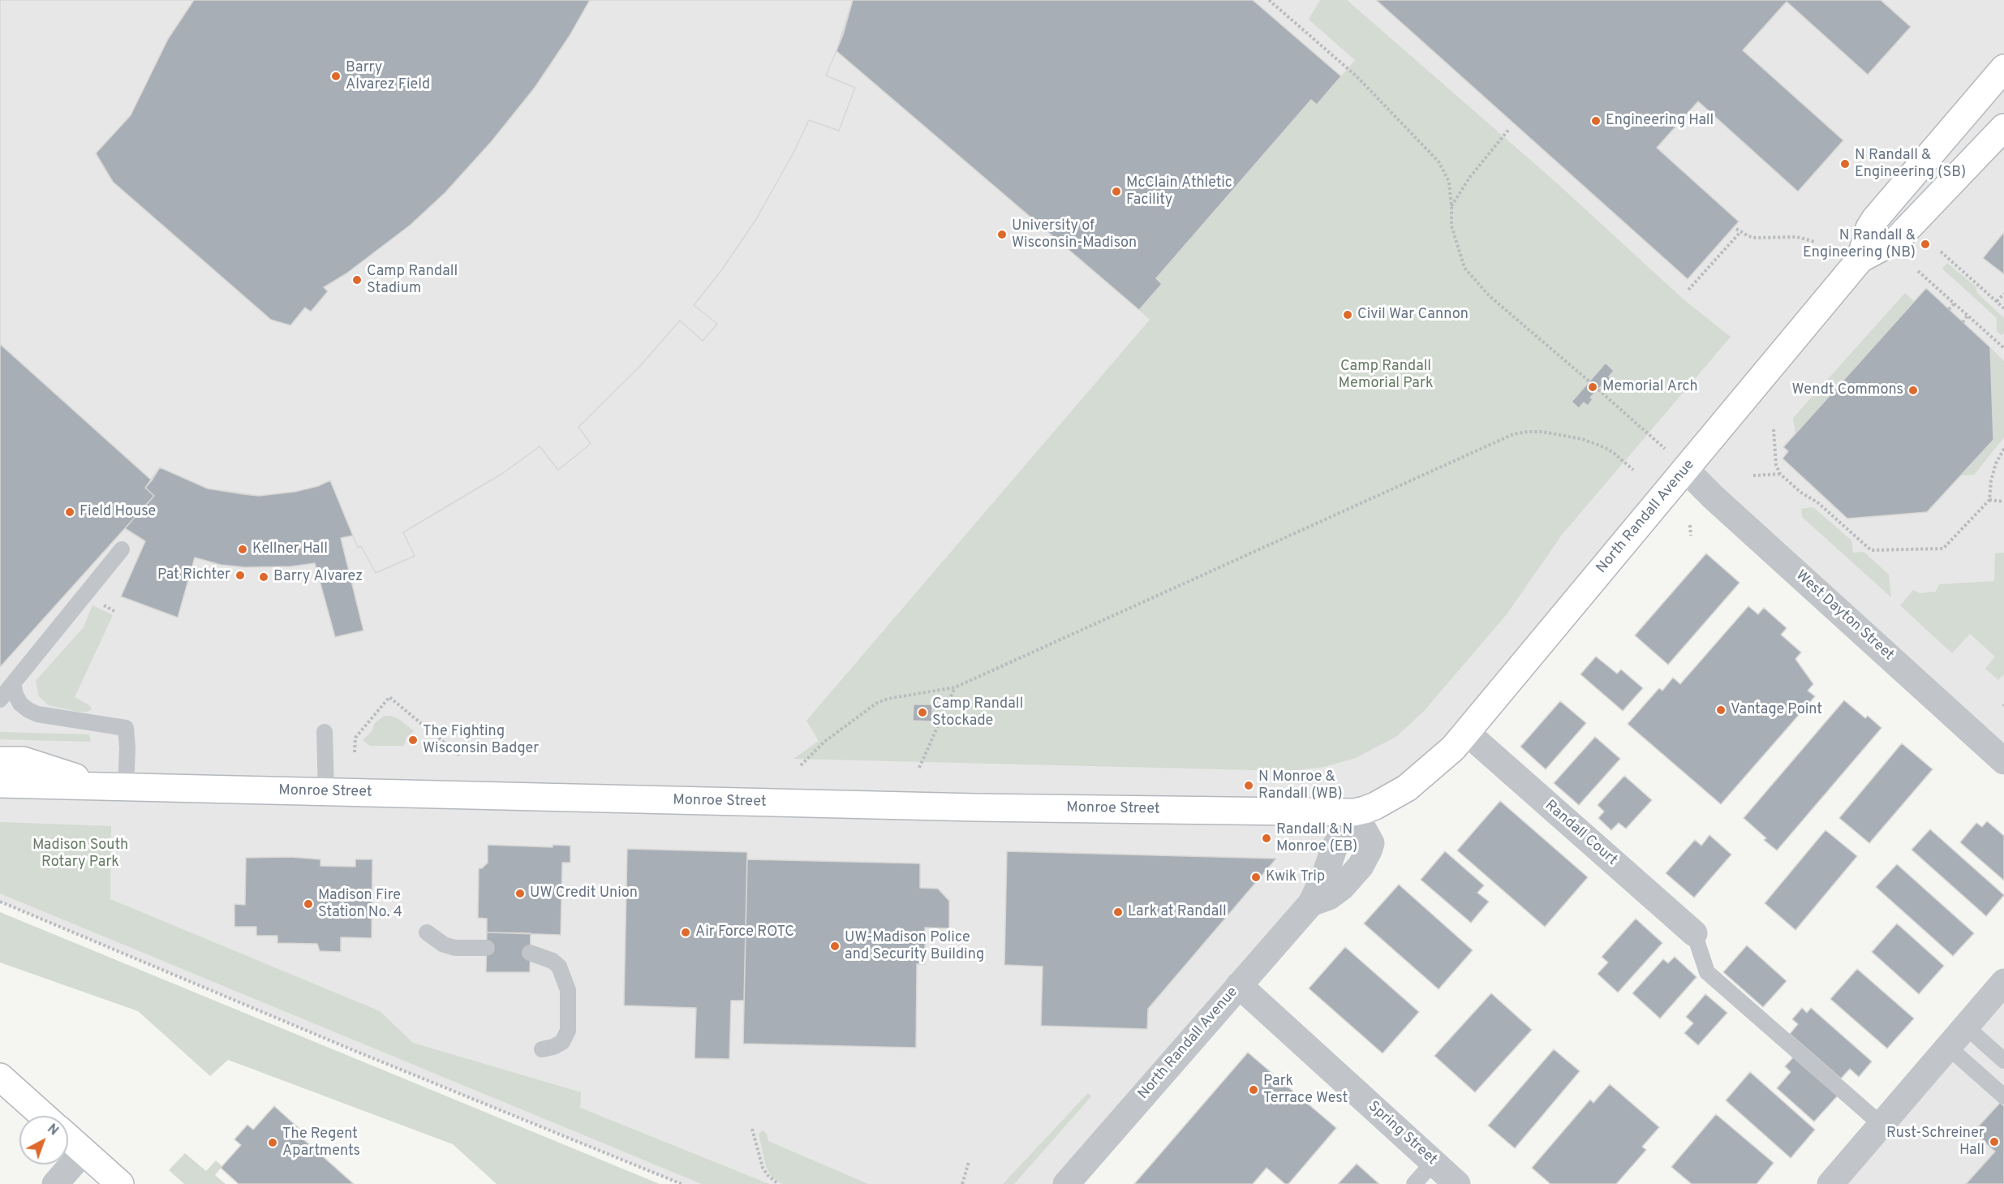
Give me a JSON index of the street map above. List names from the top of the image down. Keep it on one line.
{"streets":{"main road":["North Randall Avenue","Monroe Street"],"street":["West Dayton Street","Randall Court","Spring Street"]},"crossings":[["North Randall Avenue","West Dayton Street"],["North Randall Avenue","Monroe Street"],["North Randall Avenue","Randall Court"],["North Randall Avenue","Spring Street"]],"parks":["Camp Randall Memorial Park","Madison South Rotary Park"],"places":["Barry Alvarez Field","Engineering Hall","N Randall & Engineering (SB)","McClain Athletic Facility","University of Wisconsin-Madison","N Randall & Engineering (NB)","Camp Randall Stadium","Civil War Cannon","Memorial Arch","Wendt Commons","Field House","Kellner Hall","Pat Richter","Barry Alvarez","Vantage Point","Camp Randall Stockade","The Fighting Wisconsin Badger","N Monroe & Randall (WB)","Randall & N Monroe (EB)","Kwik Trip","UW Credit Union","Madison Fire Station No. 4","Lark at Randall","Air Force ROTC","UW-Madison Police and Security Building","Park Terrace West","Rust-Schreiner Hall","The Regent Apartments"],"north":"top right"}
